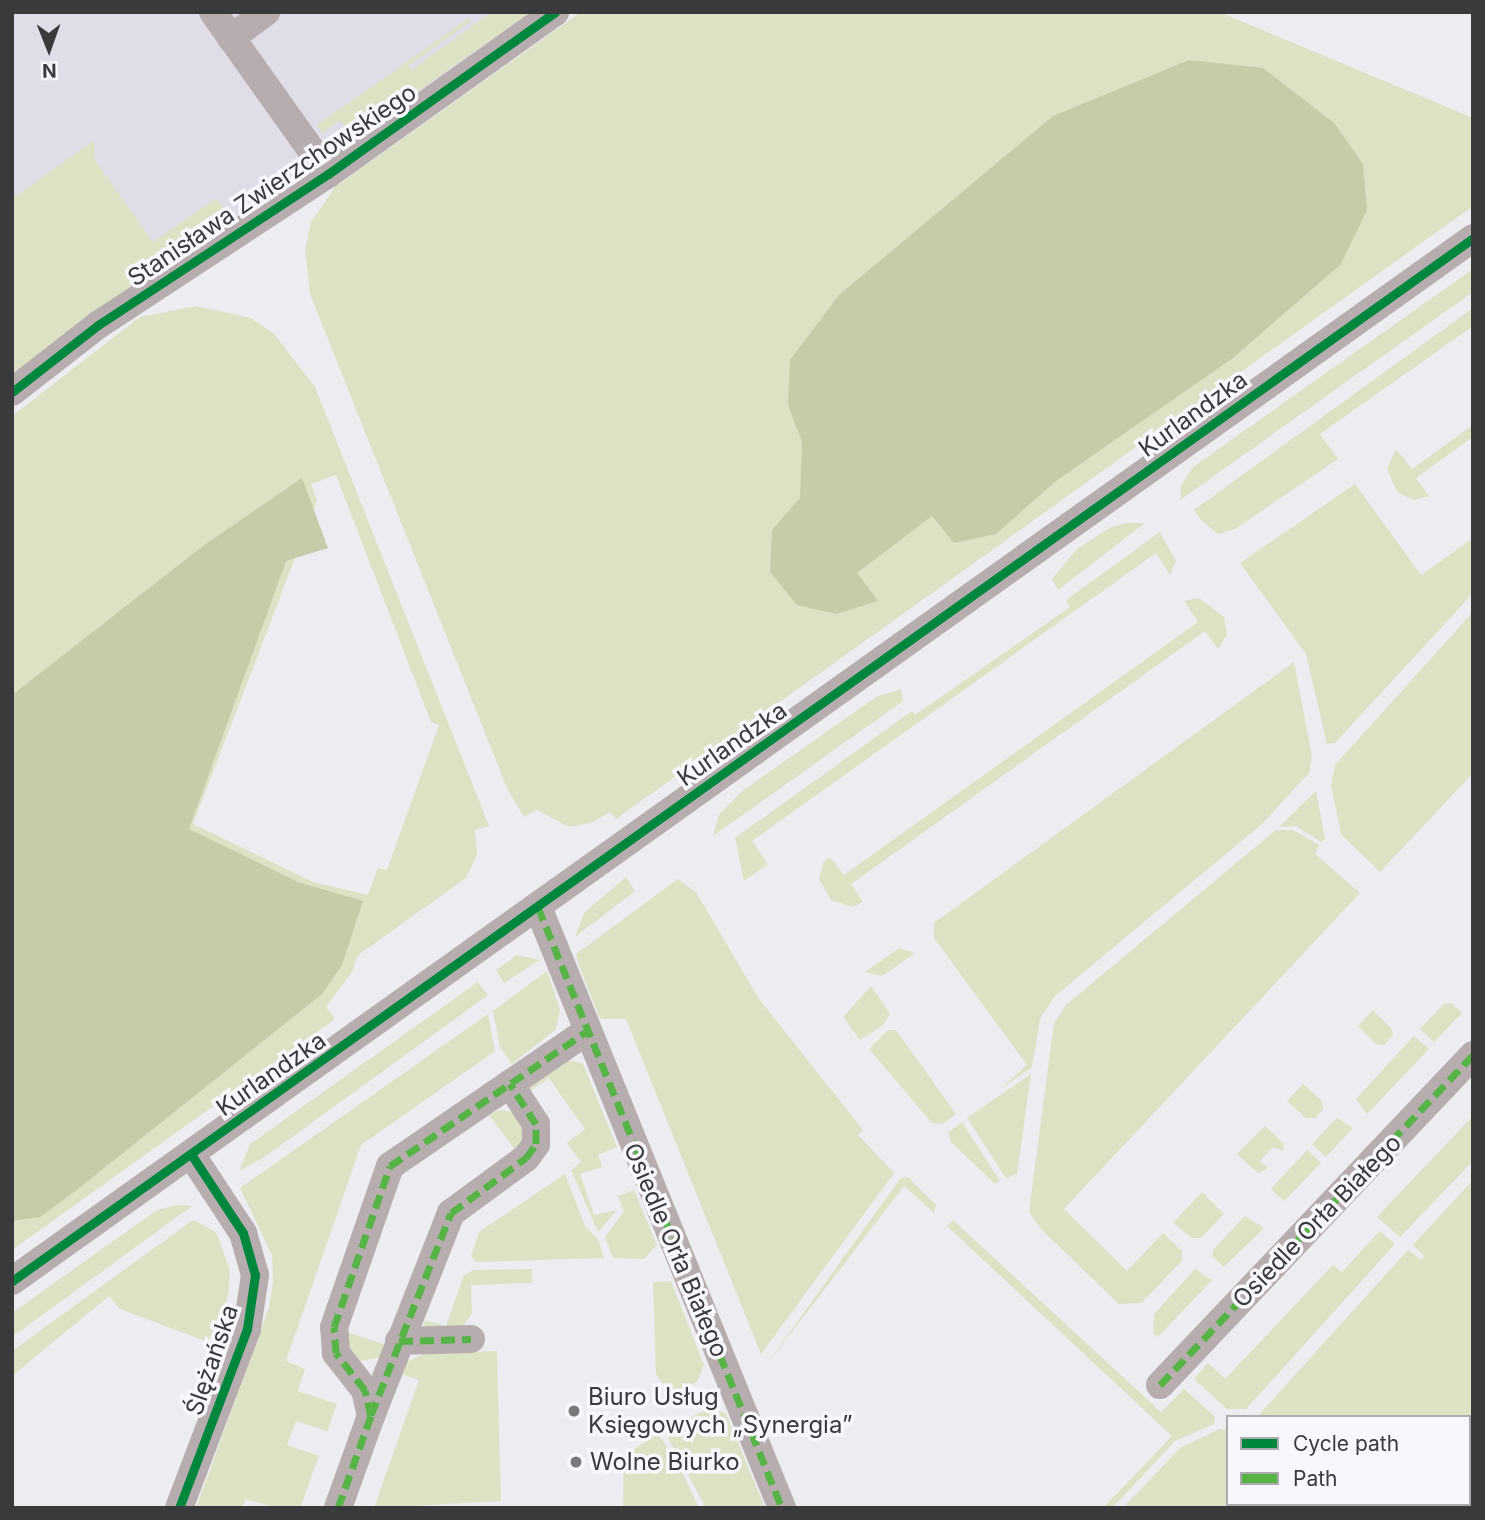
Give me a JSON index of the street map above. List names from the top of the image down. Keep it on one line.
{"streets":{"street":["Stanisława Zwierzchowskiego","Kurlandzka","Osiedle Orła Białego","Ślężańska"]},"crossings":[["Kurlandzka","Osiedle Orła Białego"],["Kurlandzka","Ślężańska"]],"places":["Biuro Usług Księgowych „Synergia”","Wolne Biurko"],"legend":["Cycle path","Path"],"north":"bottom"}
